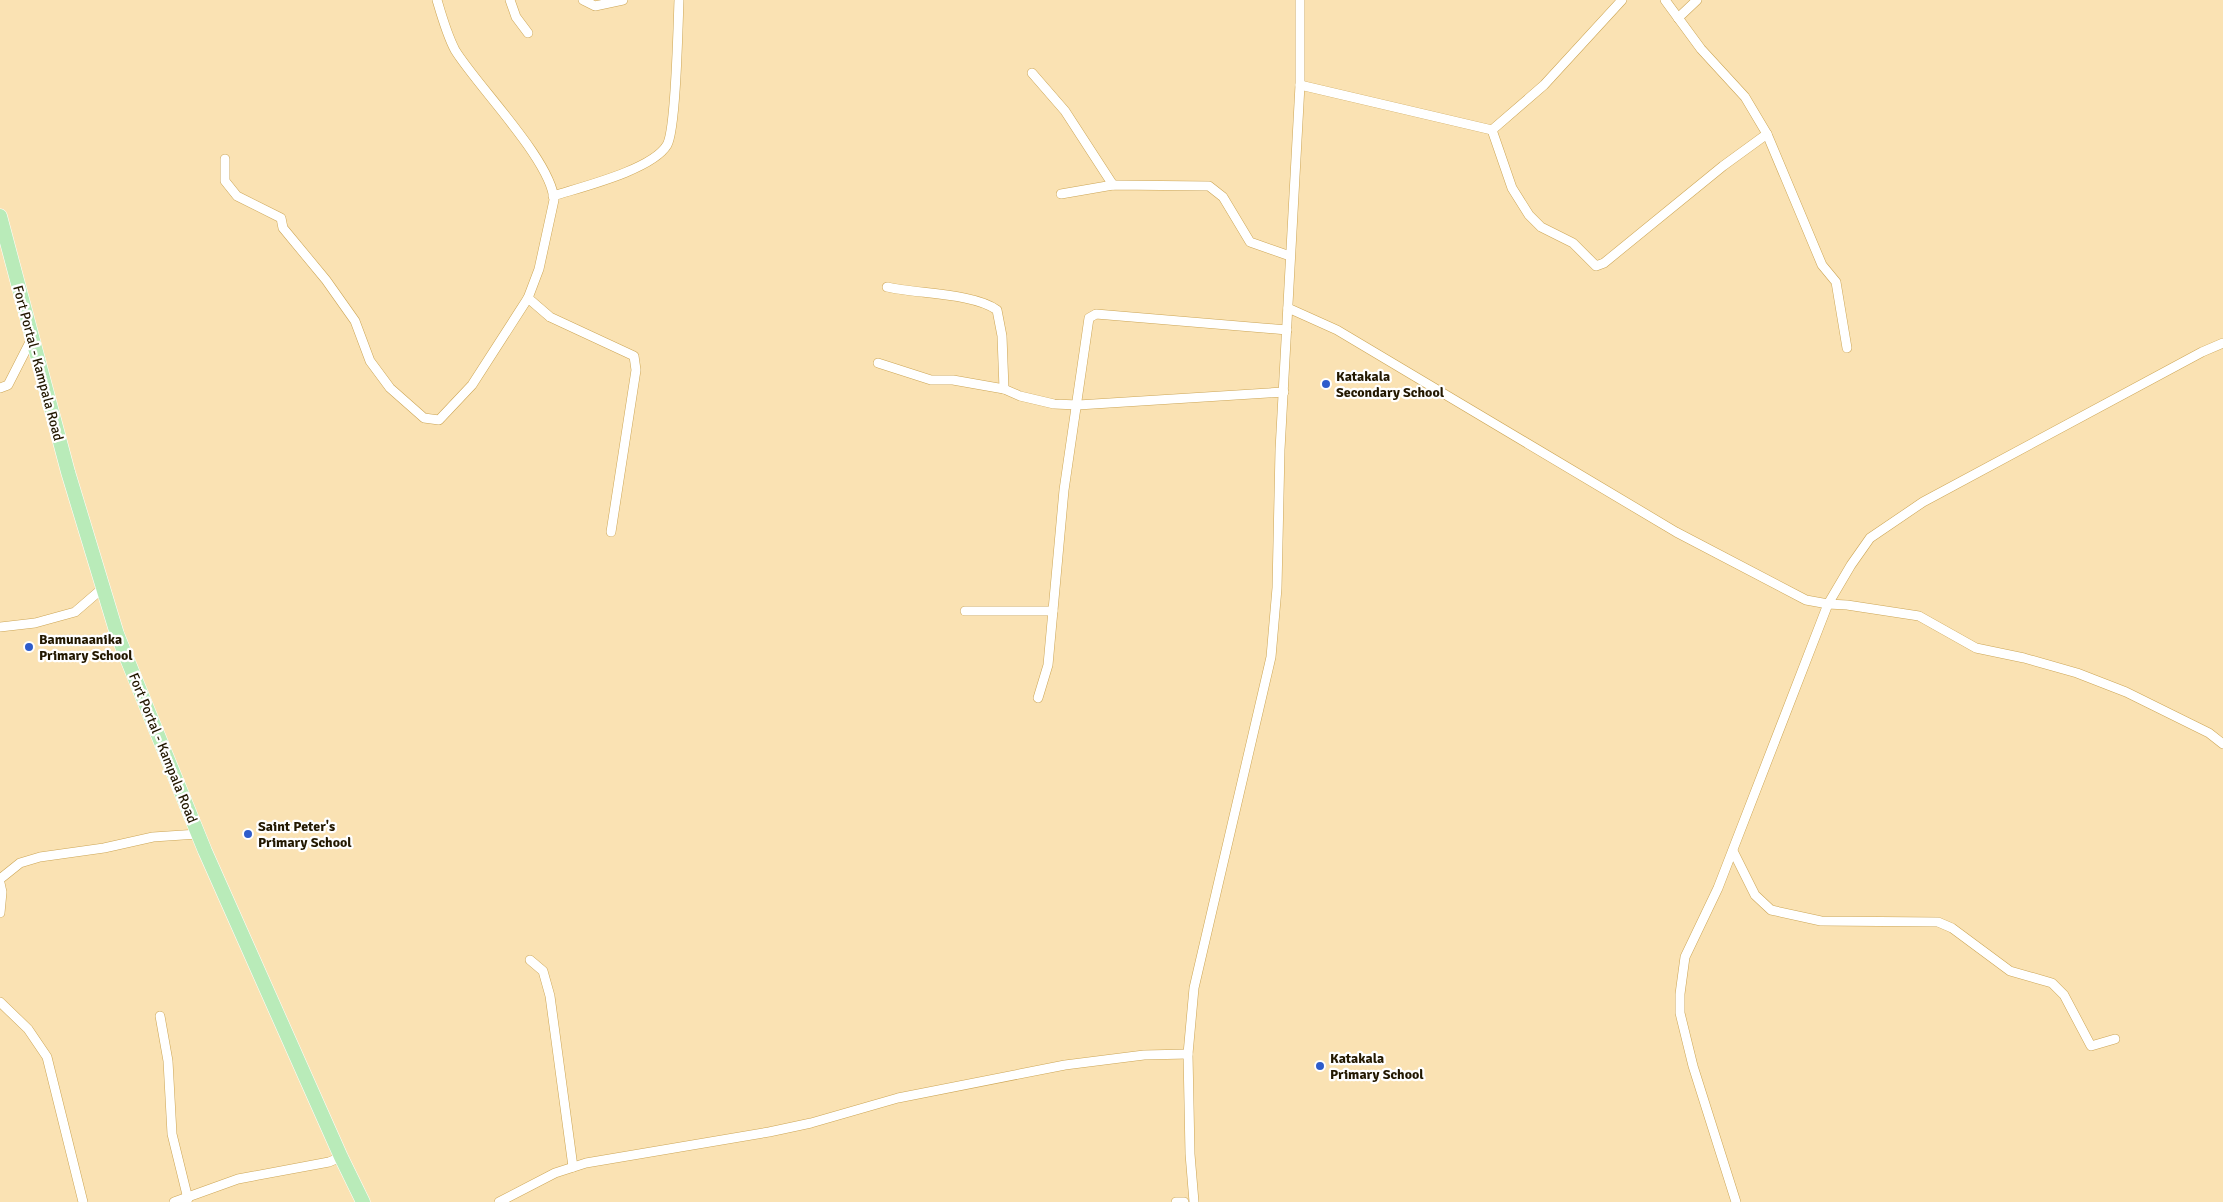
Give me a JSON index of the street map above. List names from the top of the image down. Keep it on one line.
{"streets":{"main road":["Fort Portal - Kampala Road"]},"places":["Katakala Secondary School","Bamunaanika Primary School","Saint Peter's Primary School","Katakala Primary School"]}
